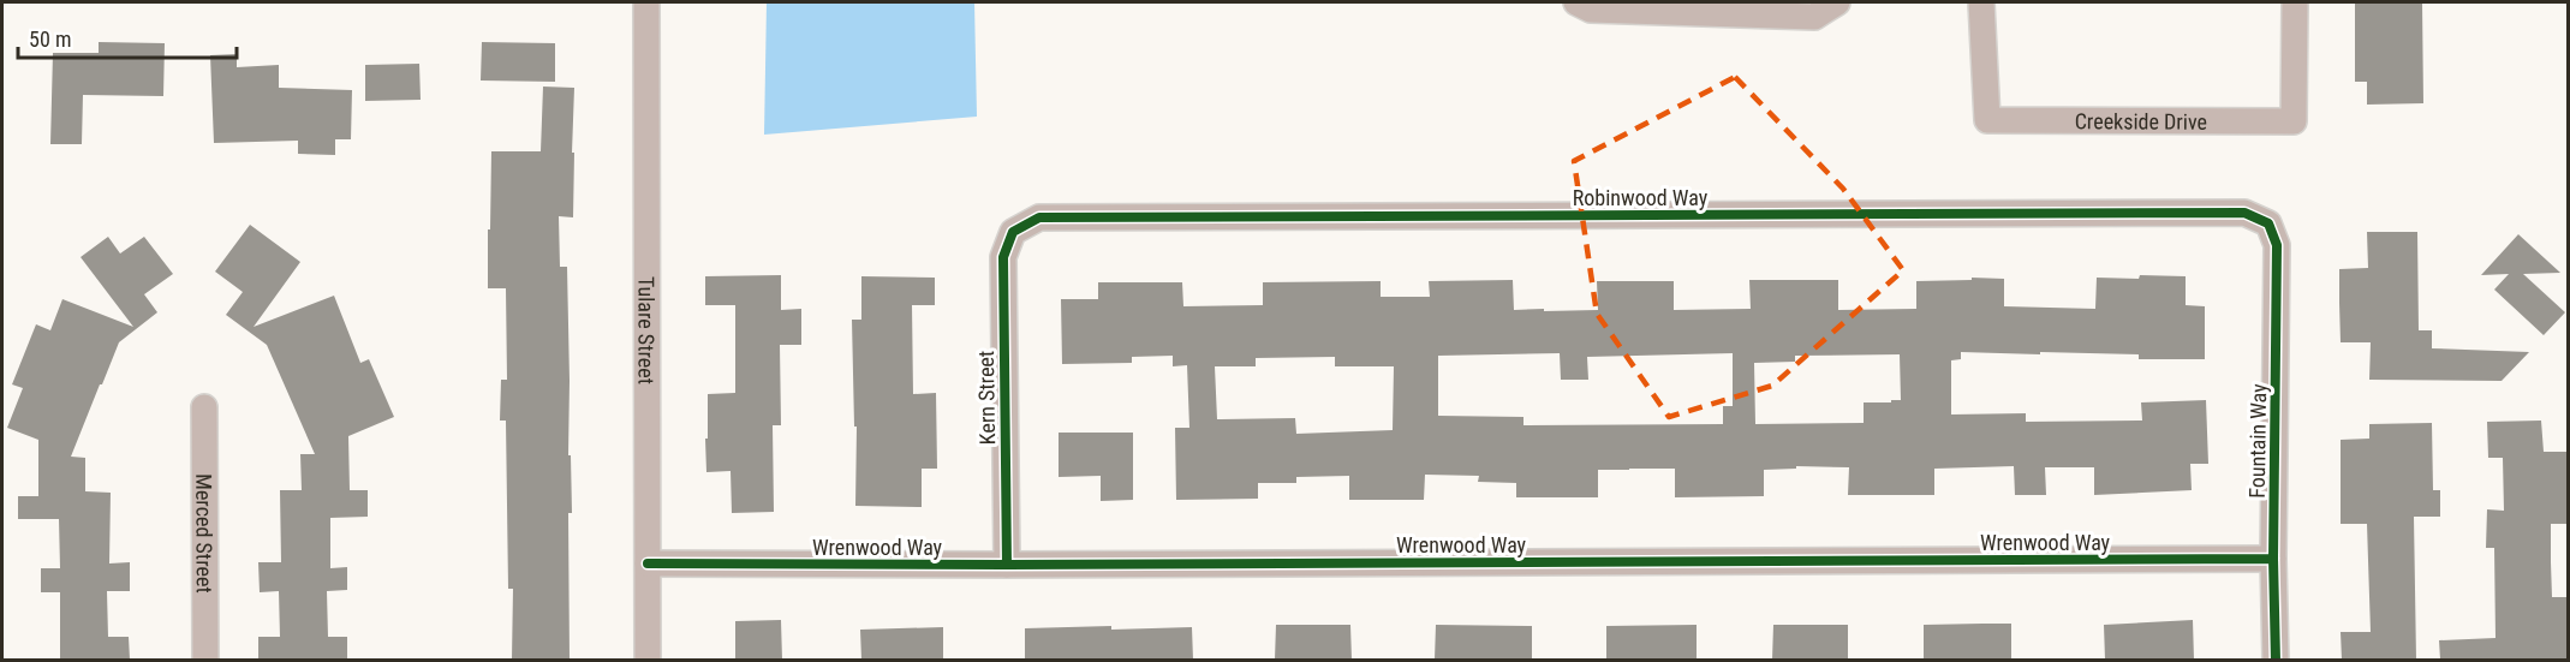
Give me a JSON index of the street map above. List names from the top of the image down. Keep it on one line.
{"streets":{"street":["Creekside Drive","Robinwood Way","Tulare Street","Kern Street","Fountain Way","Merced Street","Wrenwood Way"]},"crossings":[["Robinwood Way","Kern Street"],["Robinwood Way","Fountain Way"],["Tulare Street","Wrenwood Way"],["Kern Street","Wrenwood Way"],["Fountain Way","Wrenwood Way"]],"scale_bar":"50 m"}
